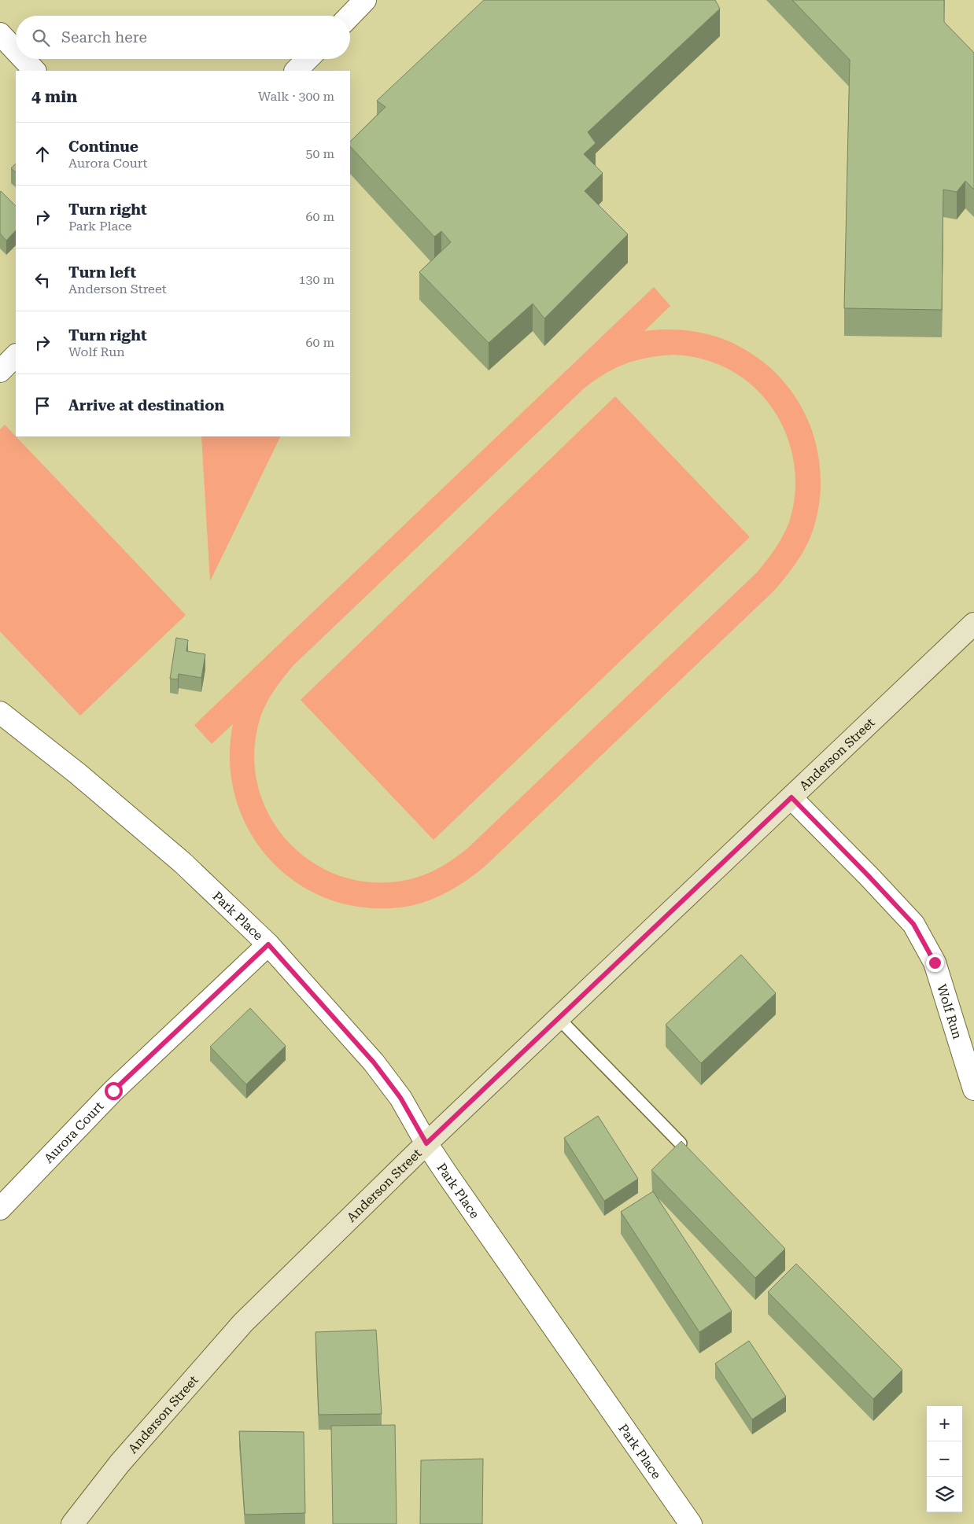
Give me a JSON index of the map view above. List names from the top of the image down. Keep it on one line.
{"streets":{"street":["Anderson Street","Park Place","Wolf Run","Aurora Court"]},"crossings":[["Anderson Street","Park Place"],["Anderson Street","Wolf Run"],["Park Place","Aurora Court"]],"page":{"search":"Search here","heading":["4 min","Walk · 300 m"],"list":[["Continue","Aurora Court","50 m"],["Turn right","Park Place","60 m"],["Turn left","Anderson Street","130 m"],["Turn right","Wolf Run","60 m"],"Arrive at destination"],"map_buttons":["+","−"]}}
